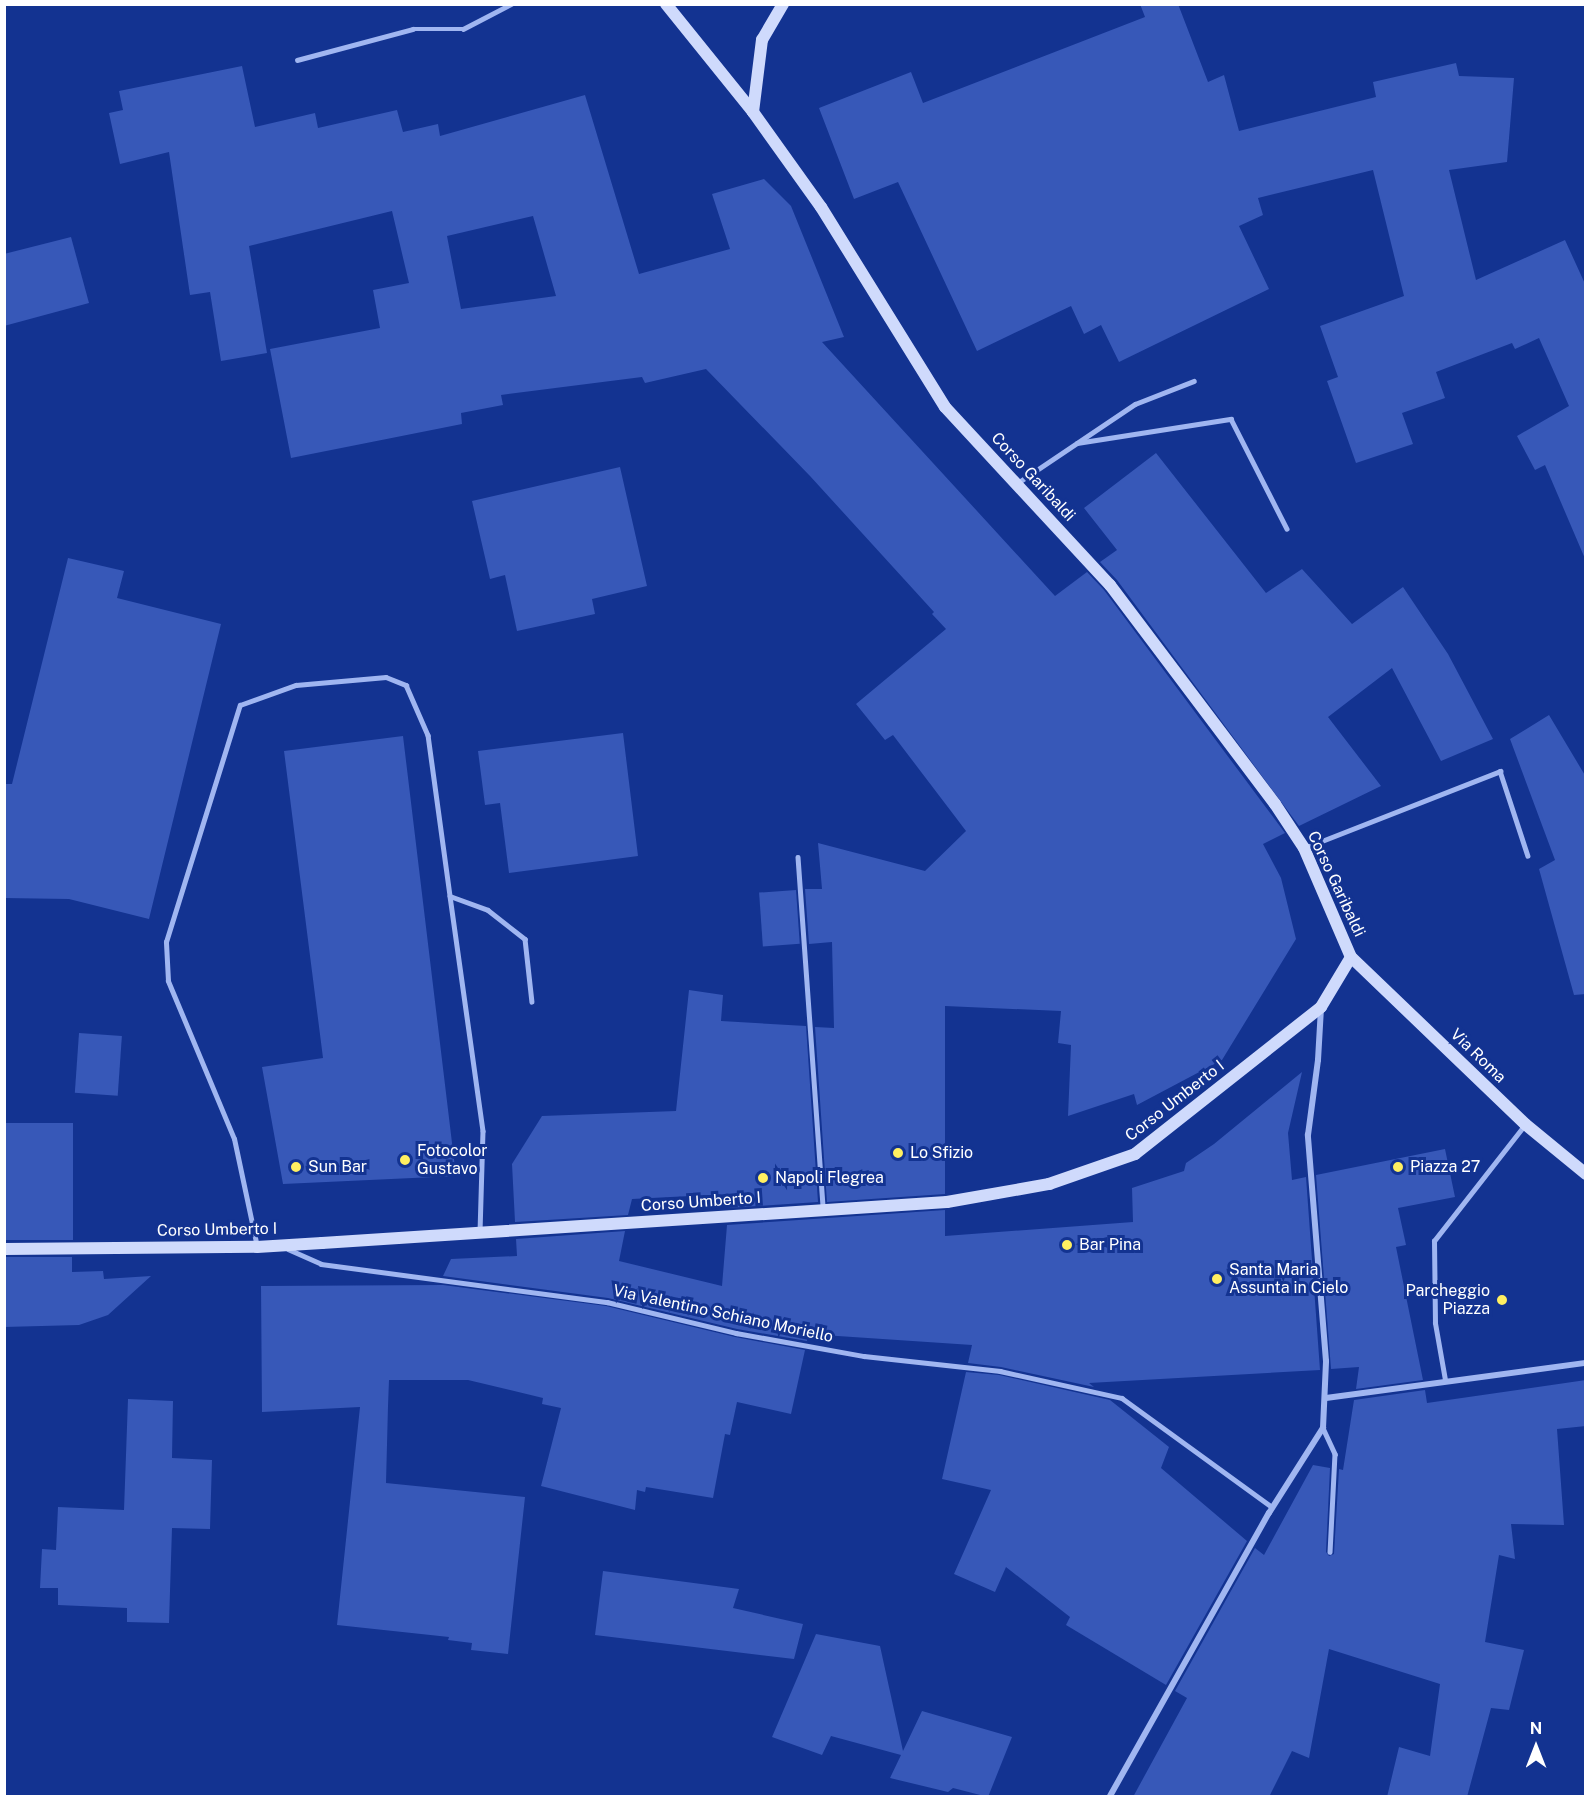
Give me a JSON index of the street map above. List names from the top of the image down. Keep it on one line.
{"streets":{"street":["Corso Garibaldi","Via Roma","Corso Umberto I"],"lane":["Via Valentino Schiano Moriello"]},"crossings":[["Corso Garibaldi","Via Roma"],["Corso Garibaldi","Corso Umberto I"],["Via Roma","Corso Umberto I"],["Corso Umberto I","Via Valentino Schiano Moriello"]],"places":["Lo Sfizio","Fotocolor Gustavo","Sun Bar","Piazza 27","Napoli Flegrea","Bar Pina","Santa Maria Assunta in Cielo","Parcheggio Piazza"],"north":"top"}
